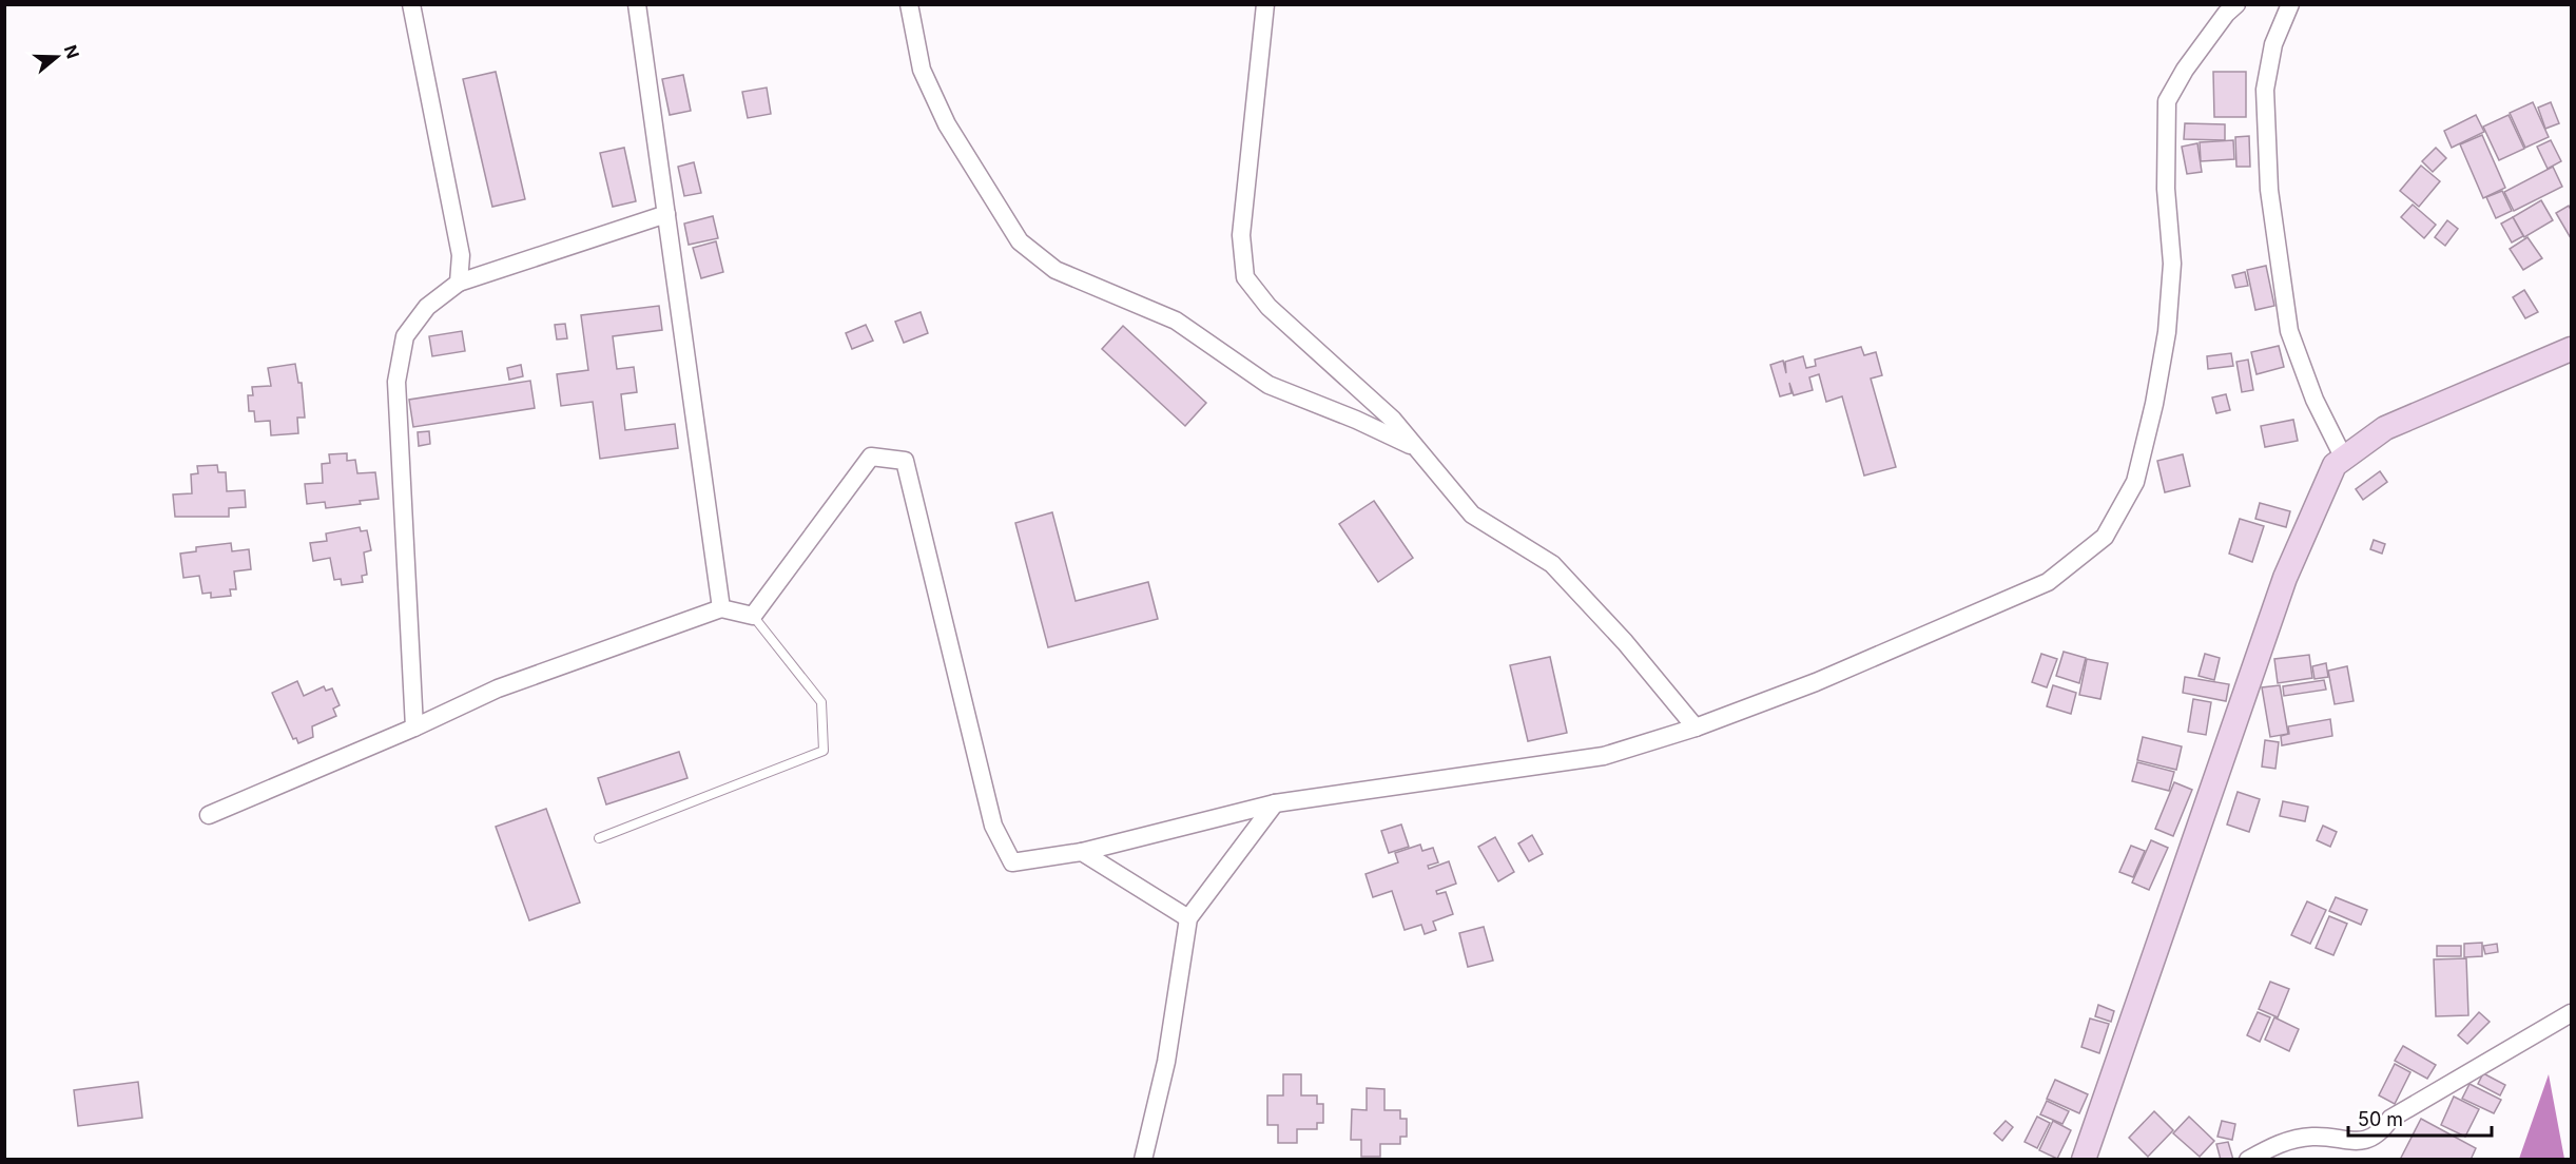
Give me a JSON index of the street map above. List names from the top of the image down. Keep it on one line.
{"scale_bar":"50 m","north":"right"}
